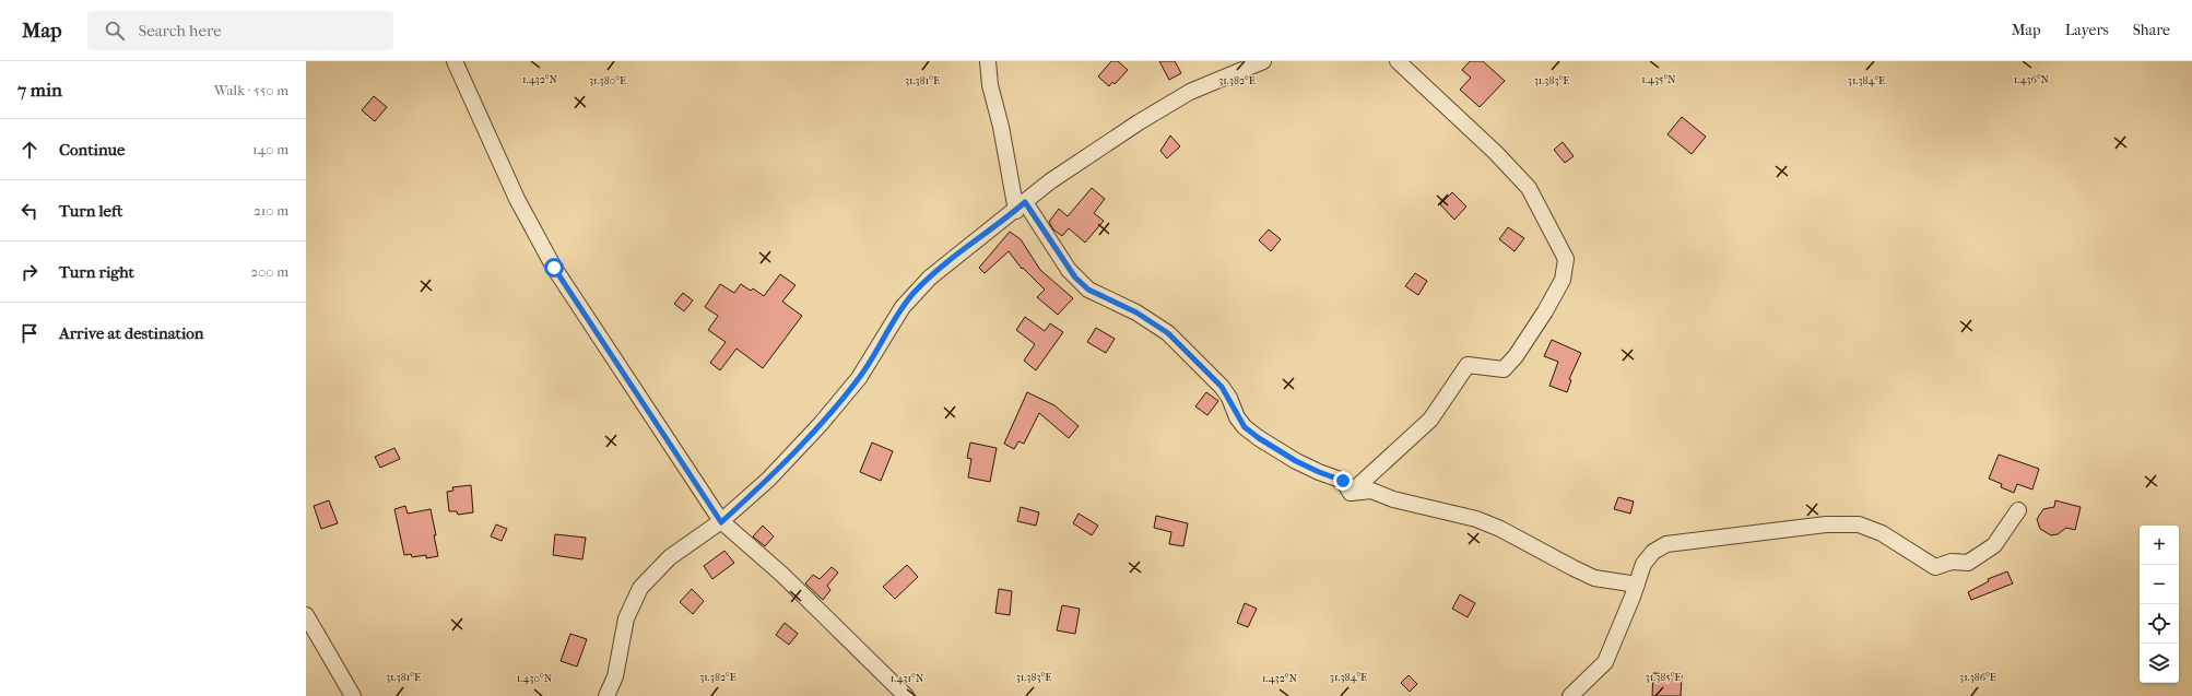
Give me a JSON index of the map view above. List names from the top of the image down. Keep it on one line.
{"page":{"header":"Map","search":"Search here","nav":["Map","Layers","Share"],"heading":["7 min","Walk · 550 m"],"list":[["Continue","140 m"],["Turn left","210 m"],["Turn right","200 m"],"Arrive at destination"],"map_buttons":["+","−"]},"coordinates":["1.435°N","1.436°N","1.432°N","31.380°E","31.381°E","31.382°E","31.383°E","31.384°E","31.385°E","31.386°E","1.430°N","1.431°N"]}
